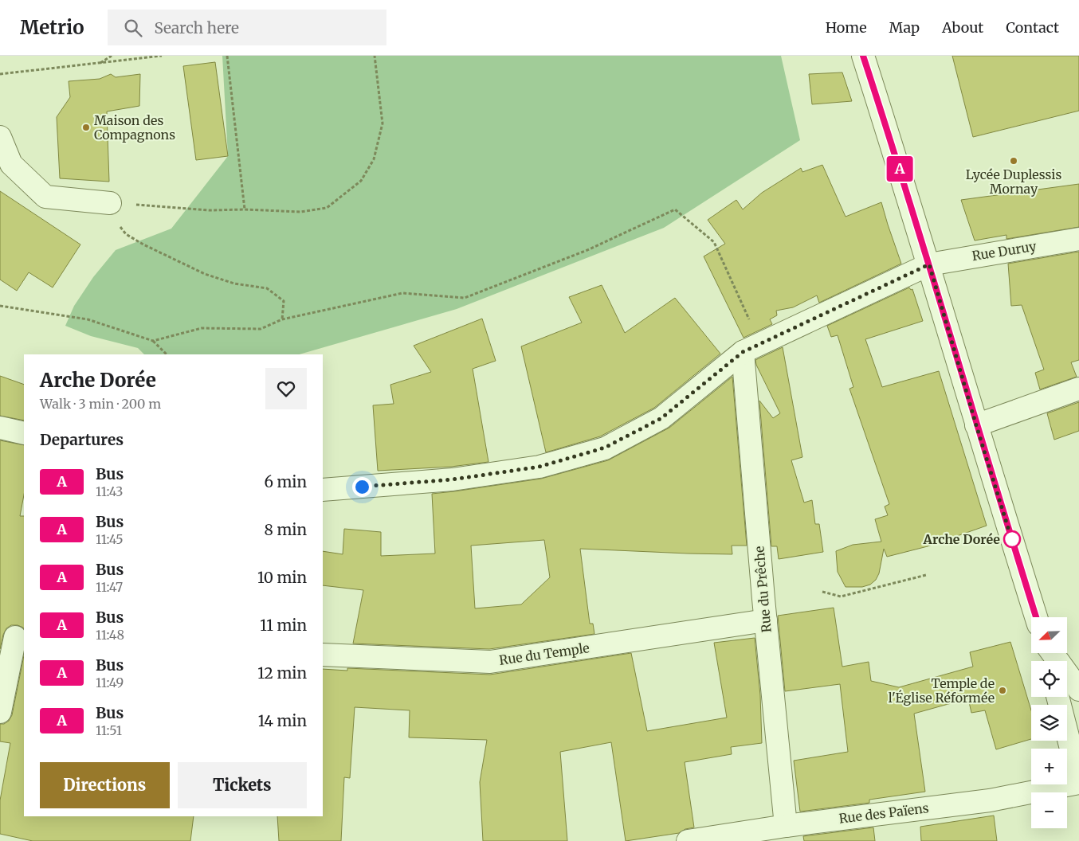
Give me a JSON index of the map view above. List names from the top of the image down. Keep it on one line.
{"streets":{"street":["Rue Duruy","Rue du Prêche","Rue du Temple","Rue des Païens"]},"crossings":[["Rue Duruy","Rue du Prêche"],["Rue du Prêche","Rue du Temple"],["Rue du Prêche","Rue des Païens"]],"places":["Maison des Compagnons","Lycée Duplessis Mornay","Arche Dorée","Temple de l'Église Réformée"],"lines":["bus line A"],"north":"bottom left","page":{"header":"Metrio","search":"Search here","nav":["Home","Map","About","Contact"],"on_map":"A","heading":[["Arche Dorée","Walk · 3 min · 200 m"],"Departures"],"list":[{"mark":"A","name":"Bus","note":"11:43","value":"6 min"},{"mark":"A","name":"Bus","note":"11:45","value":"8 min"},{"mark":"A","name":"Bus","note":"11:47","value":"10 min"},{"mark":"A","name":"Bus","note":"11:48","value":"11 min"},{"mark":"A","name":"Bus","note":"11:49","value":"12 min"},{"mark":"A","name":"Bus","note":"11:51","value":"14 min"}],"map_buttons":["+","−"],"buttons":["Directions","Tickets"]}}
